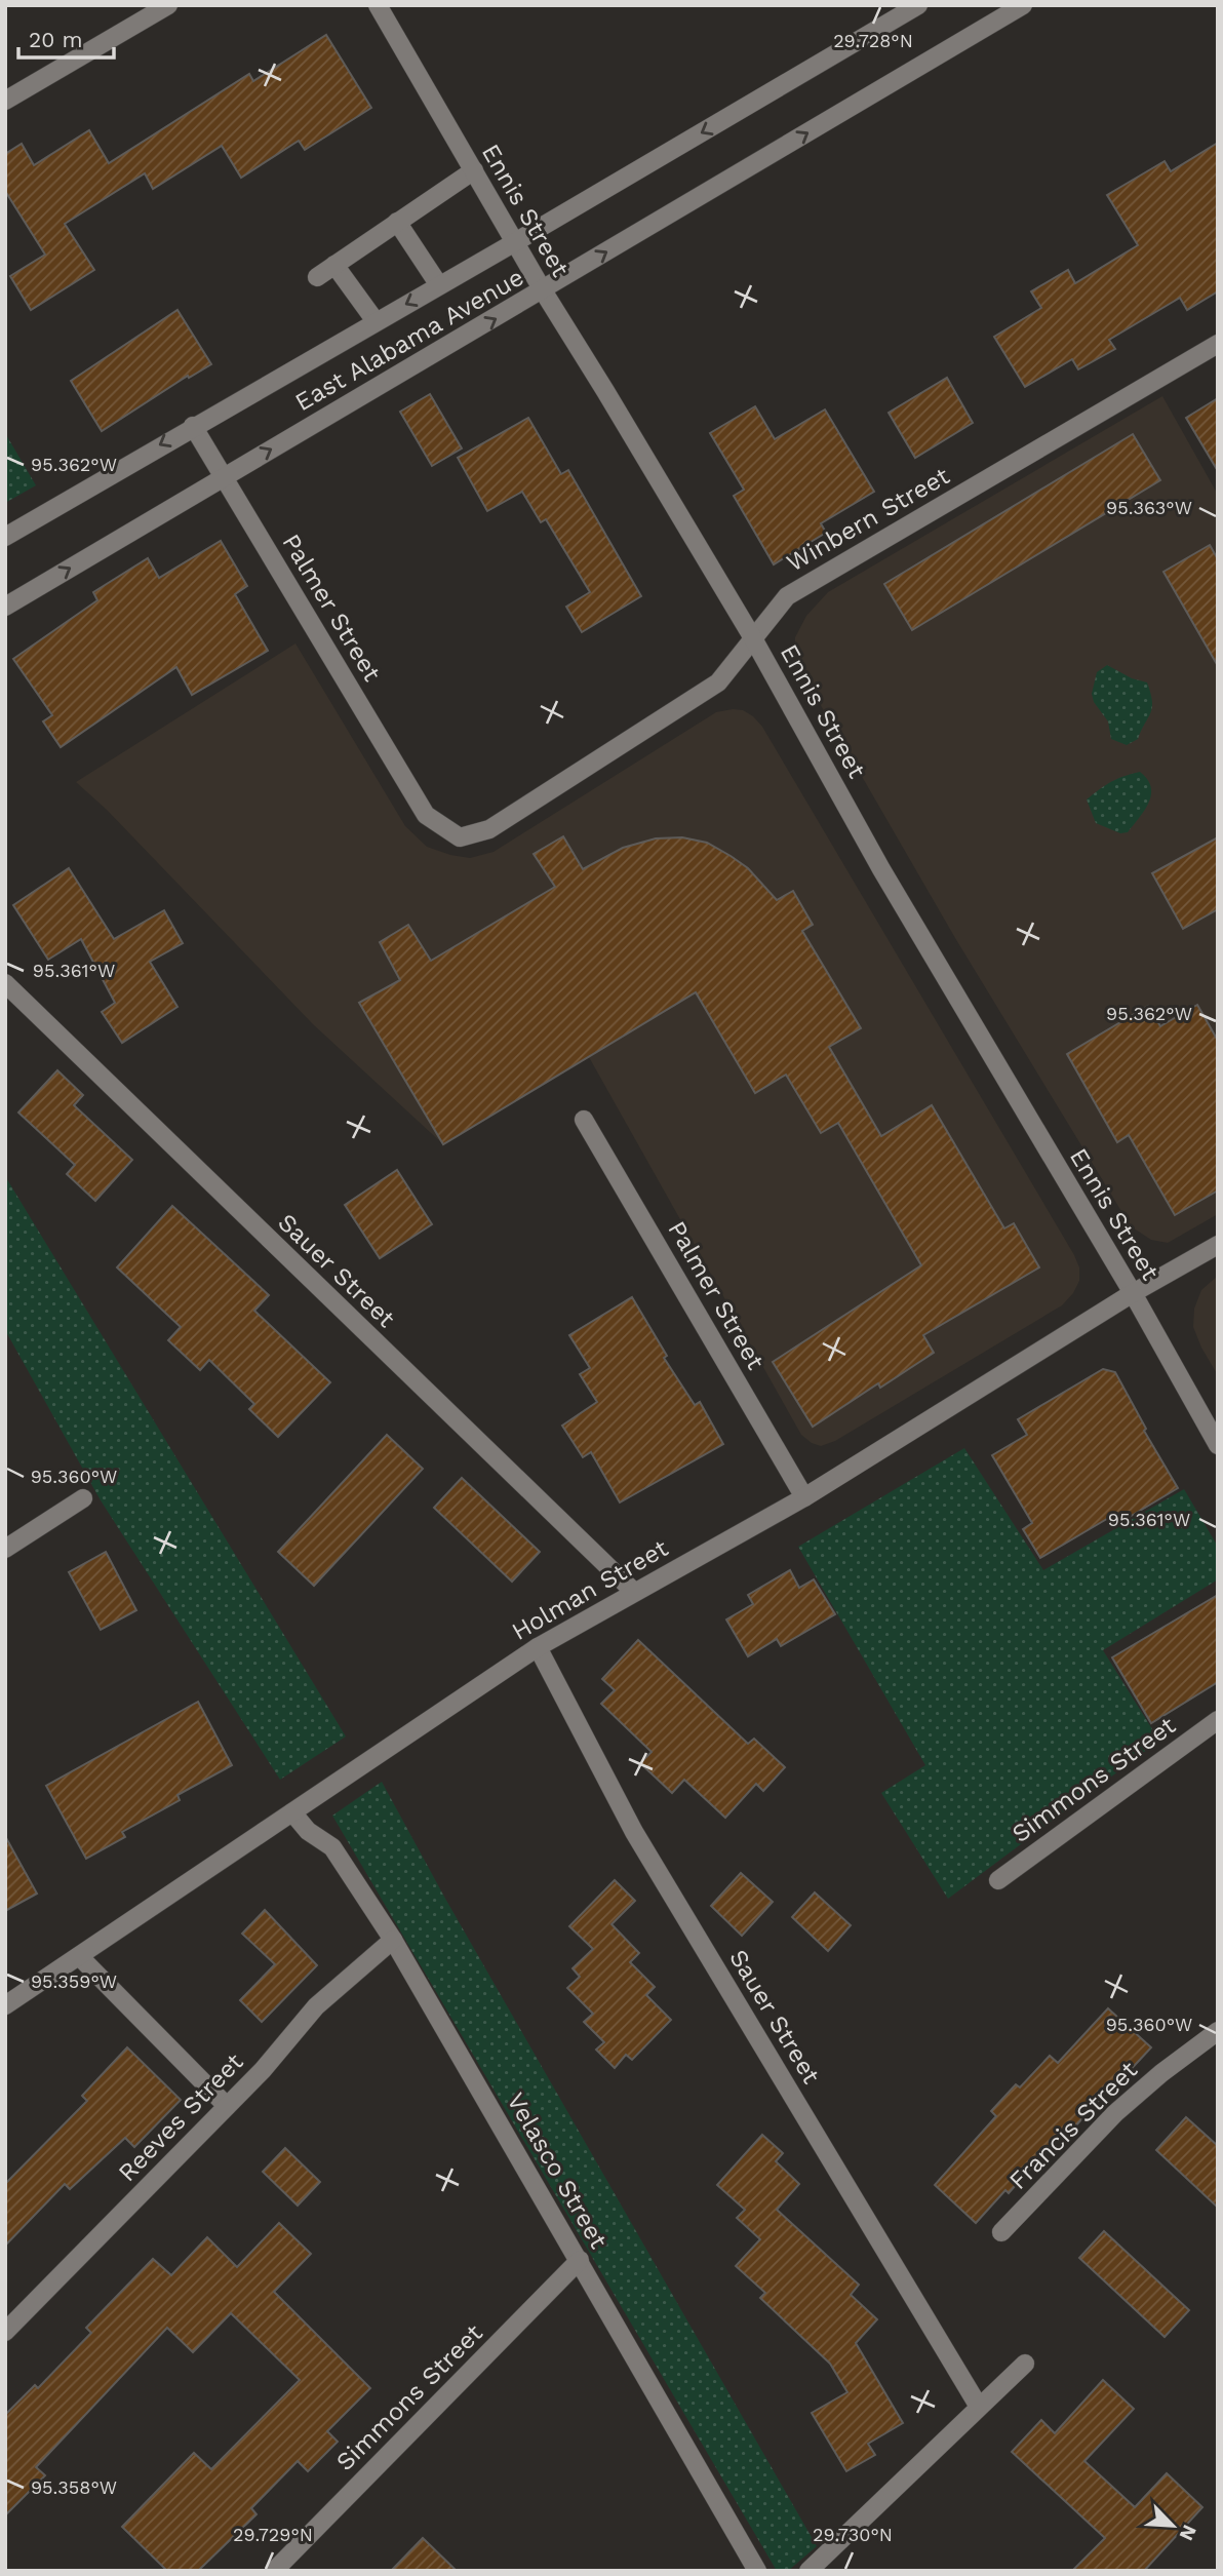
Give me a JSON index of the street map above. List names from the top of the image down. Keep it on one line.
{"streets":{"street":["Ennis Street","East Alabama Avenue","Winbern Street","Palmer Street","Sauer Street","Holman Street","Simmons Street","Reeves Street","Francis Street","Velasco Street"]},"crossings":[["Ennis Street","East Alabama Avenue"],["Ennis Street","Winbern Street"],["Ennis Street","Holman Street"],["East Alabama Avenue","Palmer Street"],["Winbern Street","Palmer Street"],["Palmer Street","Holman Street"],["Sauer Street","Holman Street"],["Holman Street","Velasco Street"],["Simmons Street","Velasco Street"],["Reeves Street","Velasco Street"]],"scale_bar":"20 m","north":"bottom right","coordinates":["29.728°N","95.362°W","95.363°W","95.361°W","95.360°W","95.359°W","95.358°W","29.729°N","29.730°N"]}
